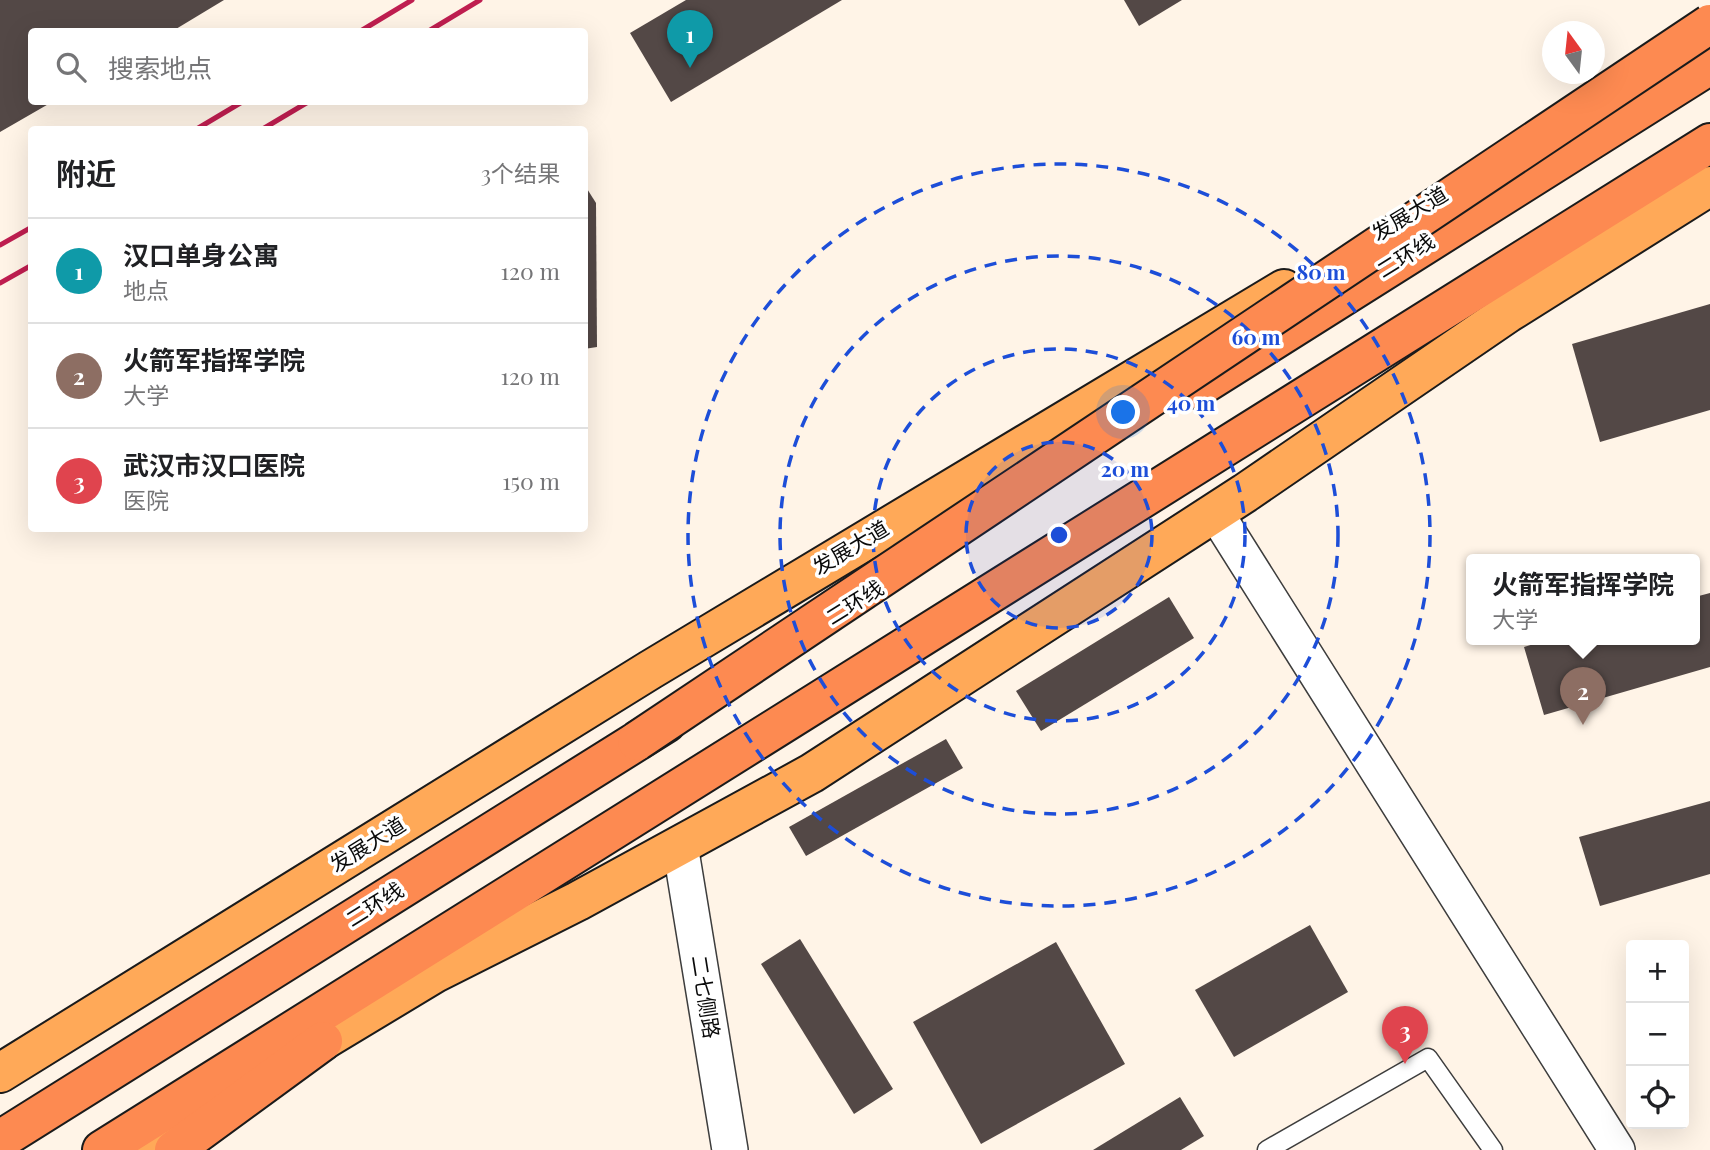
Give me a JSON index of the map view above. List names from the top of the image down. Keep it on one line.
{"streets":{"highway":["二环线"],"main road":["发展大道"],"street":["二七侧路"]},"north":"top","page":{"pins":["1","2","3"],"search":"搜索地点","heading":["附近","3个结果"],"list":[{"mark":"1","name":"汉口单身公寓","note":"地点","value":"120 m"},{"mark":"2","name":"火箭军指挥学院","note":"大学","value":"120 m"},{"mark":"3","name":"武汉市汉口医院","note":"医院","value":"150 m"}],"popup":["火箭军指挥学院","大学"],"map_buttons":["+","−"]},"rings":["80 m","60 m","40 m","20 m"]}
